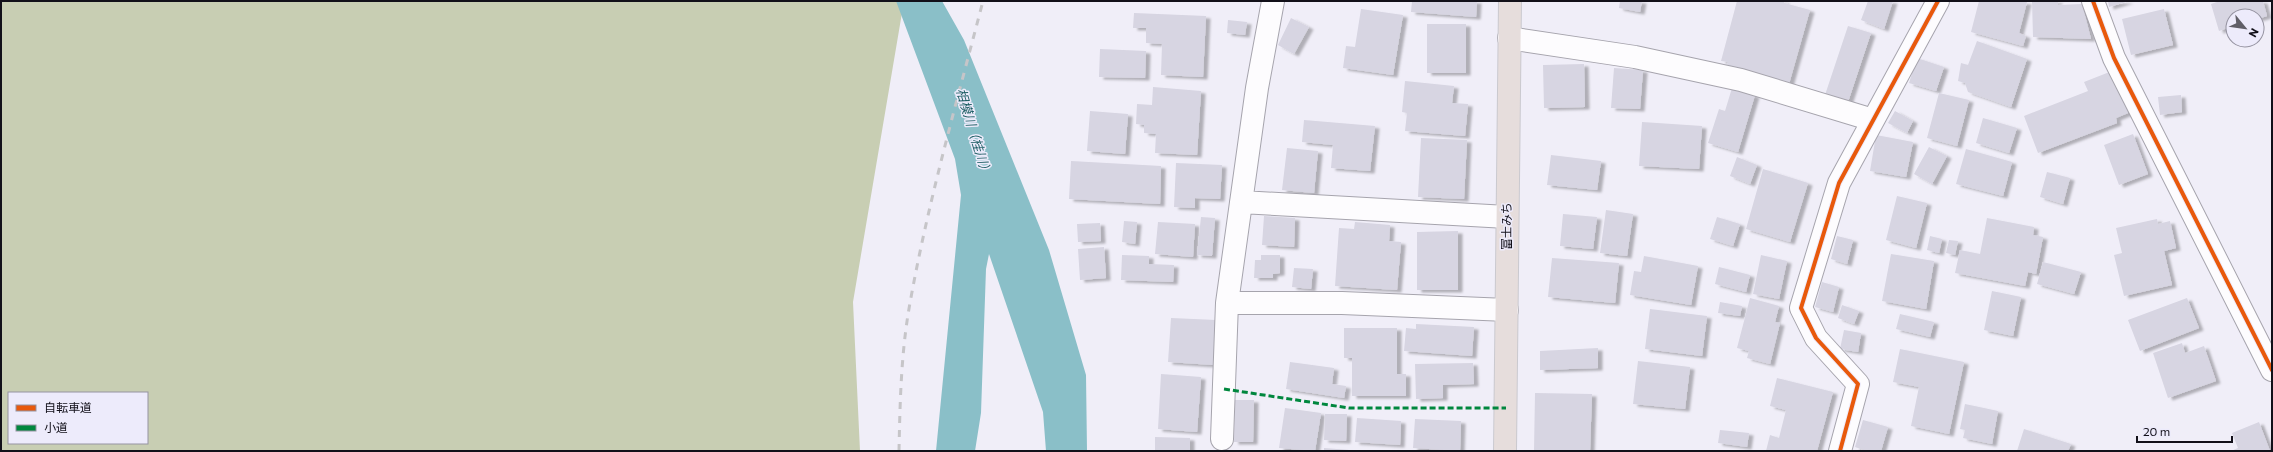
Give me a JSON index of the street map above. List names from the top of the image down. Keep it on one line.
{"streets":{"highway":["富士みち"]},"water":["相模川（桂川）"],"legend":["自転車道","小道"],"scale_bar":"20 m","north":"bottom right"}
